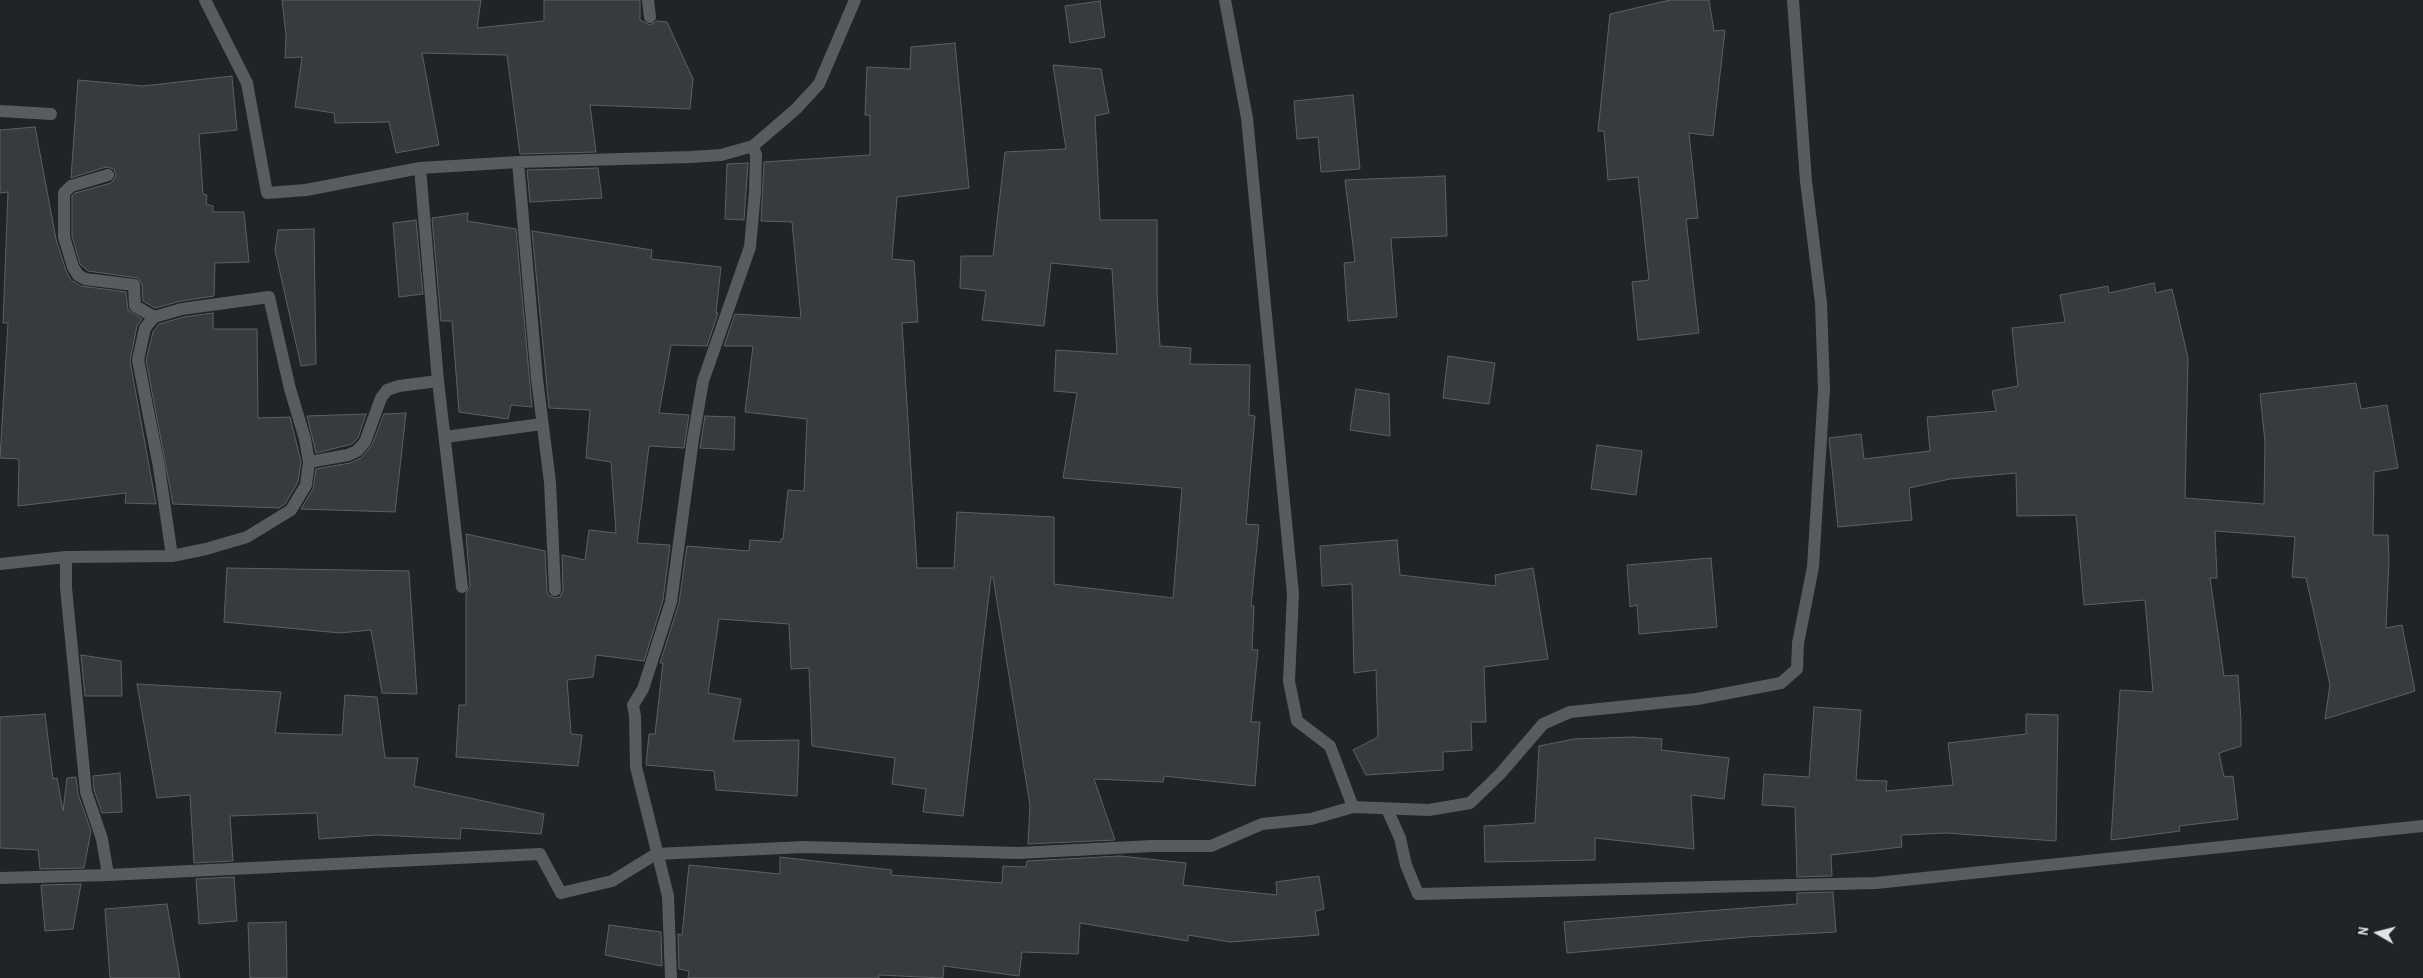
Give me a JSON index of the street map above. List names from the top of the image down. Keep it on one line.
{"north":"left"}
